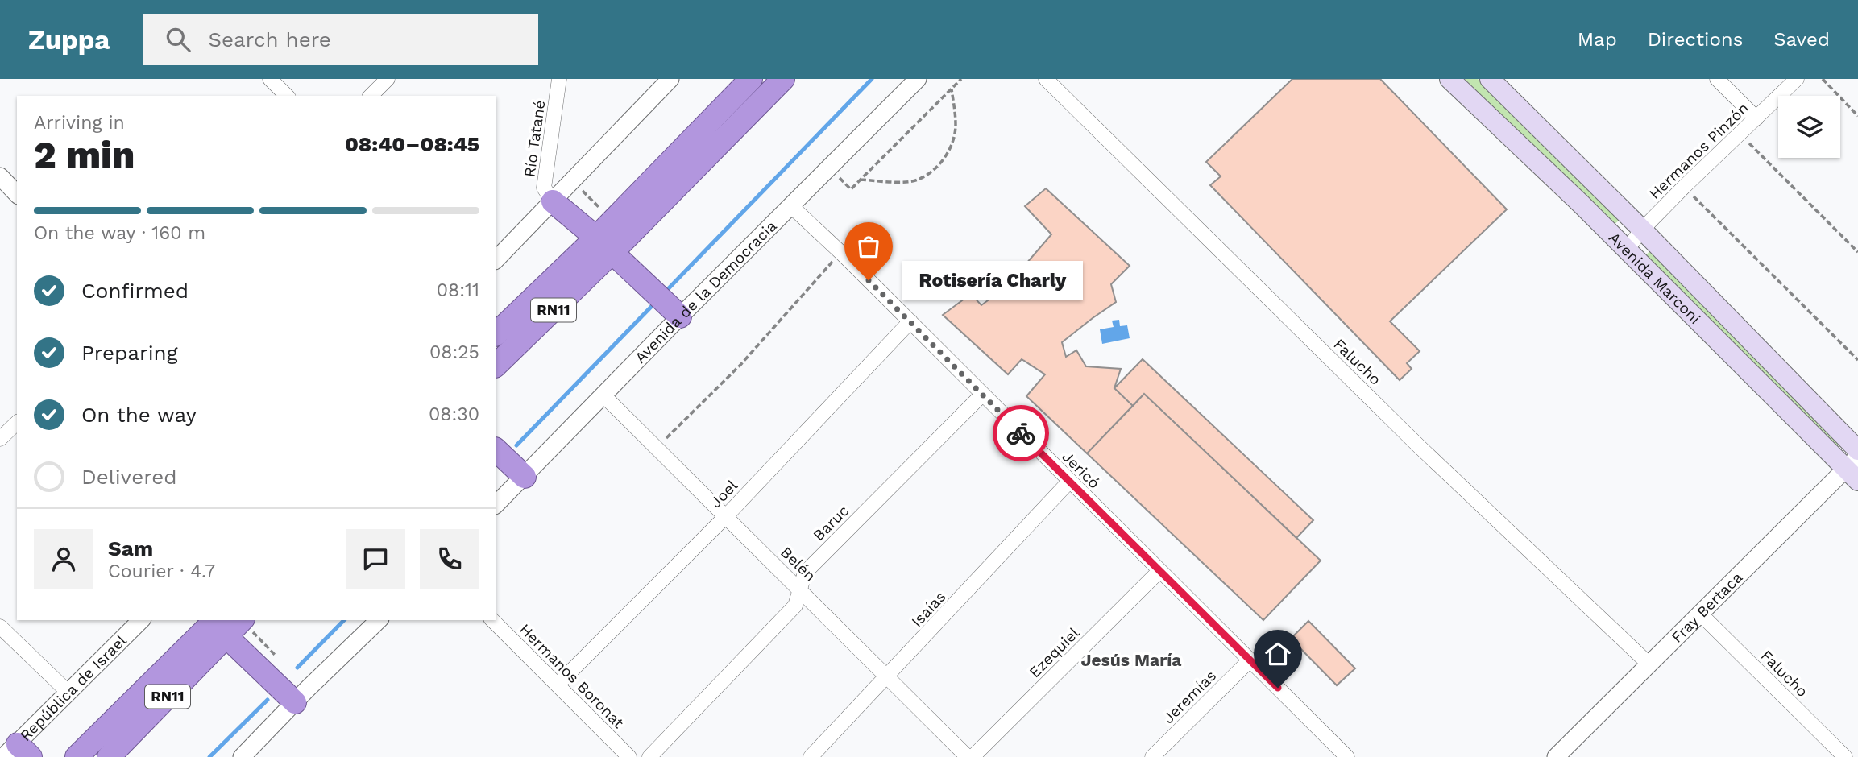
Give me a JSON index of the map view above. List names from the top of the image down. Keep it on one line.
{"streets":{"highway":["RN11"],"main road":["Avenida Marconi"],"street":["Río Tatané","Hermanos Pinzón","Avenida de la Democracia","Falucho","Jericó","Joel","Baruc","Belén","Fray Bertaca","Isaías","Ezequiel","Hermanos Boronat","República de Israel","Jeremías"]},"crossings":[["Hermanos Pinzón","Avenida Marconi"],["Avenida Marconi","Fray Bertaca"],["Avenida de la Democracia","Jericó"],["Avenida de la Democracia","Belén"],["Falucho","Fray Bertaca"],["Jericó","Joel"],["Jericó","Baruc"],["Jericó","Isaías"],["Jericó","Ezequiel"],["Jericó","Jeremías"],["Joel","Belén"],["Joel","Hermanos Boronat"],["Baruc","Belén"],["Belén","Isaías"]],"districts":["Jesús María"],"places":["Rotisería Charly"],"page":{"header":"Zuppa","search":"Search here","nav":["Map","Directions","Saved"],"heading":["2 min","Arriving in","08:40–08:45"],"panel":["Sam","Courier · 4.7"],"bar":"On the way · 160 m","list":[["Confirmed","08:11"],["Preparing","08:25"],["On the way","08:30"],"Delivered"],"bubble":"Rotisería Charly"}}
